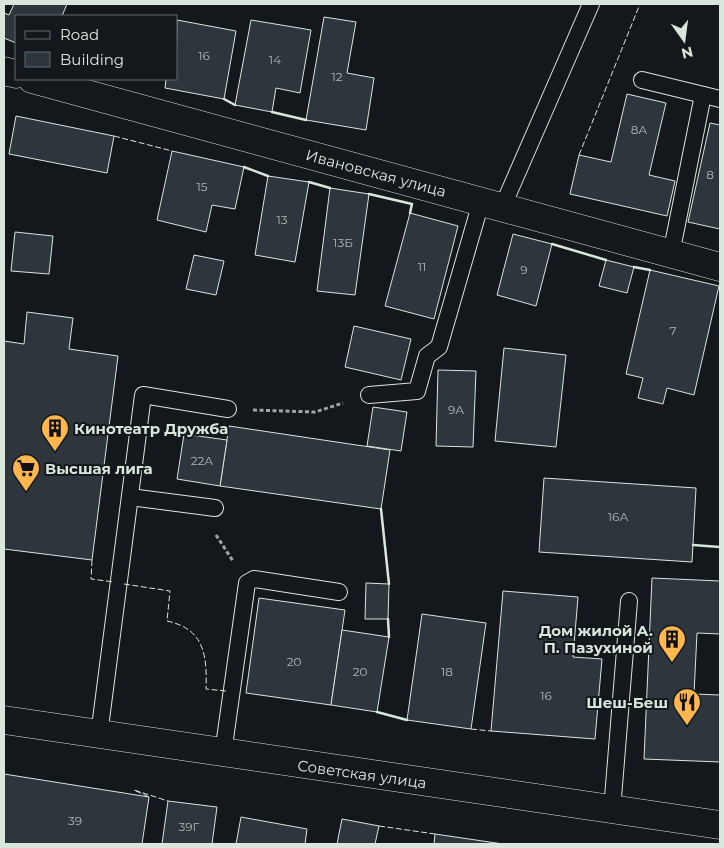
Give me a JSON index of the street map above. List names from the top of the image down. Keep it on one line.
{"streets":{"main road":["Ивановская улица","Советская улица"]},"places":{"building":["Кинотеатр Дружба","Дом жилой А. П. Пазухиной"],"supermarket":["Высшая лига"],"restaurant":["Шеш-Беш"]},"house_numbers":["16","14","12","8А","8","15","13","13Б","11","9","7","9А","22А","16А","20","20","18","16","39","39Г"],"legend":["Road","Building"],"north":"bottom"}
